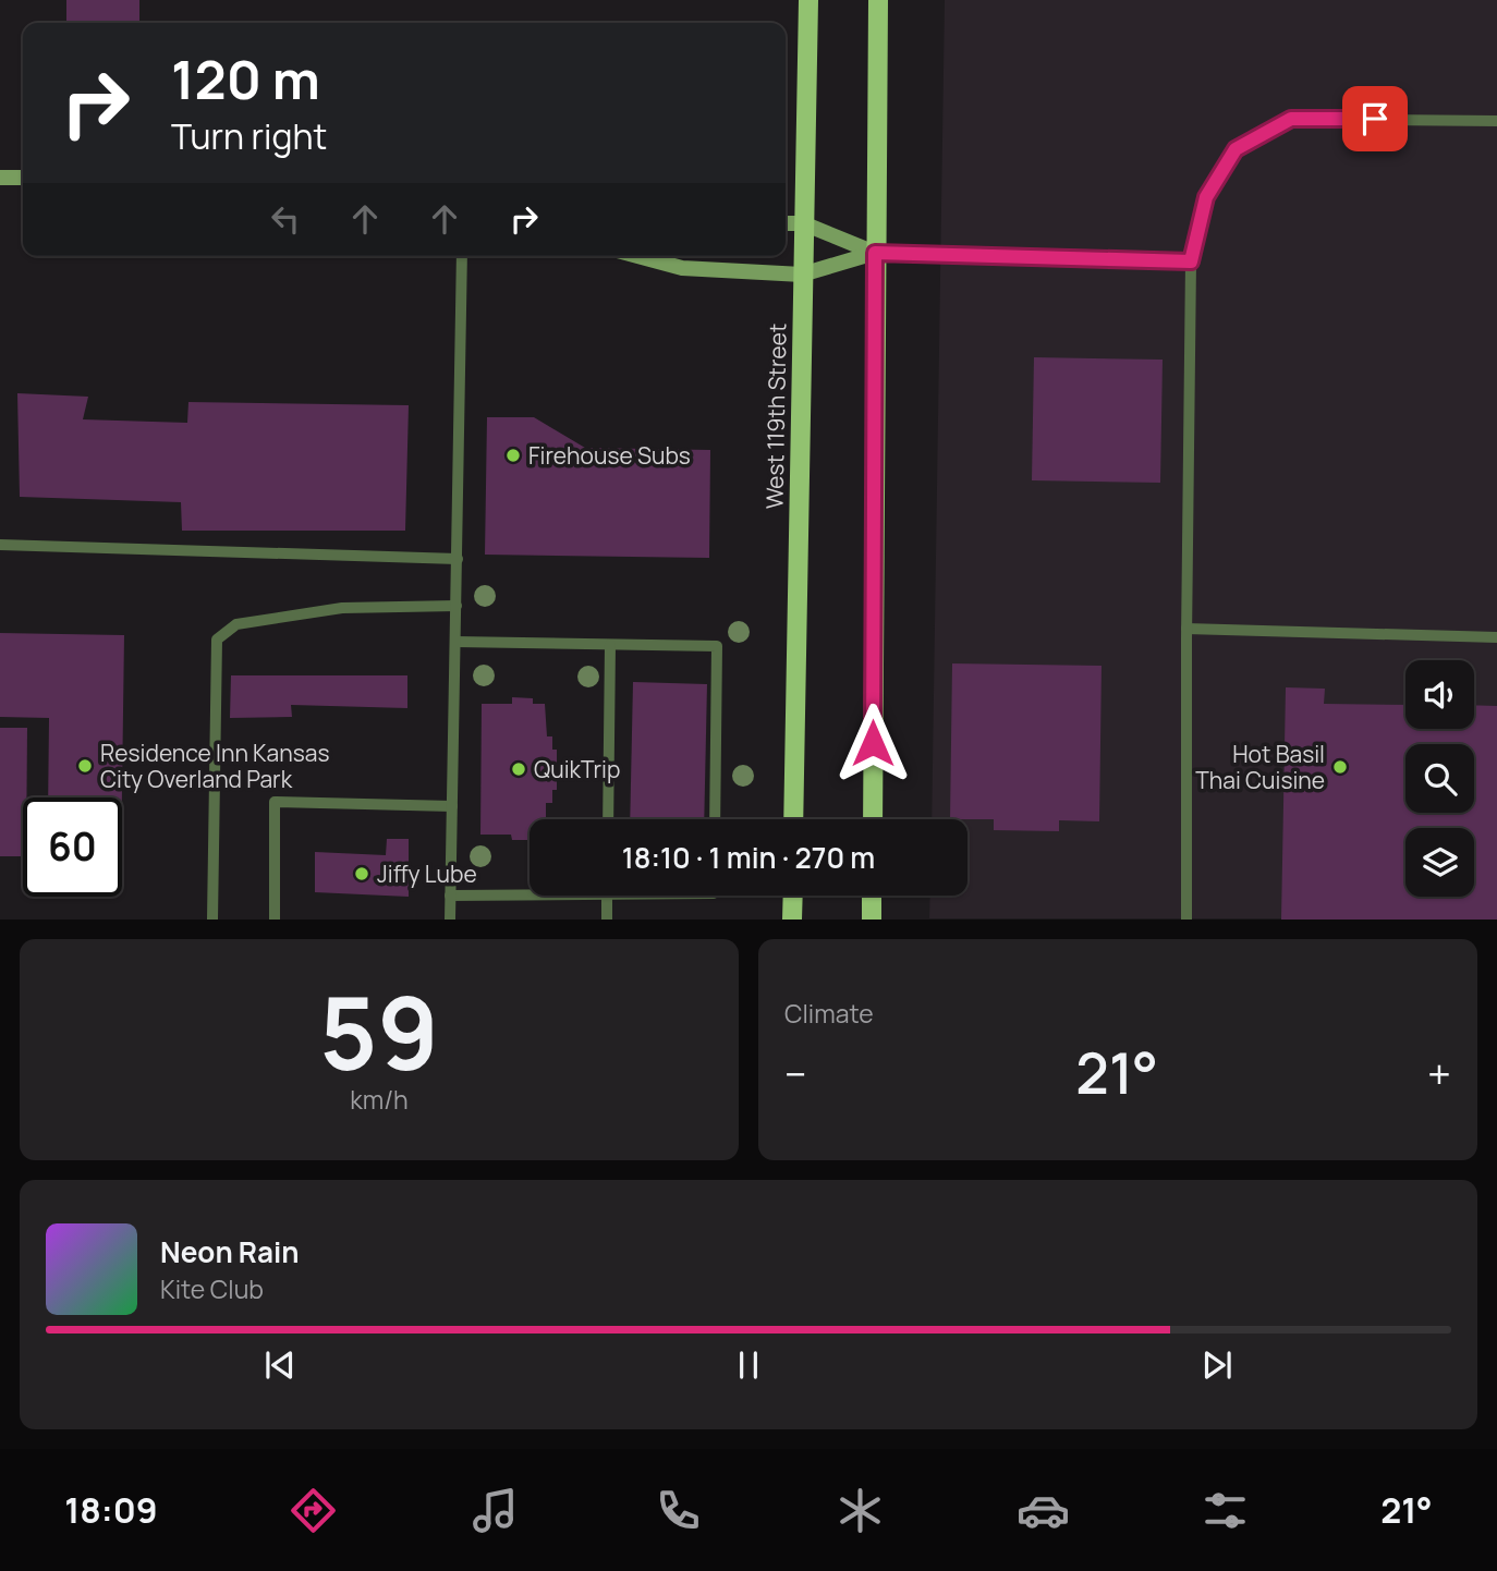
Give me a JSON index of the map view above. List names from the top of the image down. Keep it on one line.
{"streets":{"main road":["West 119th Street"]},"places":["Firehouse Subs","Residence Inn Kansas City Overland Park","Hot Basil Thai Cuisine","QuikTrip","Jiffy Lube"],"page":{"turn":["120 m","Turn right"],"limit":"60","trip":"18:10 · 1 min · 270 m","tile":[["59","km/h"],"Climate"],"heat":["−","21°","+"],"song":["Neon Rain","Kite Club"],"tabs":["18:09","21°"]}}
